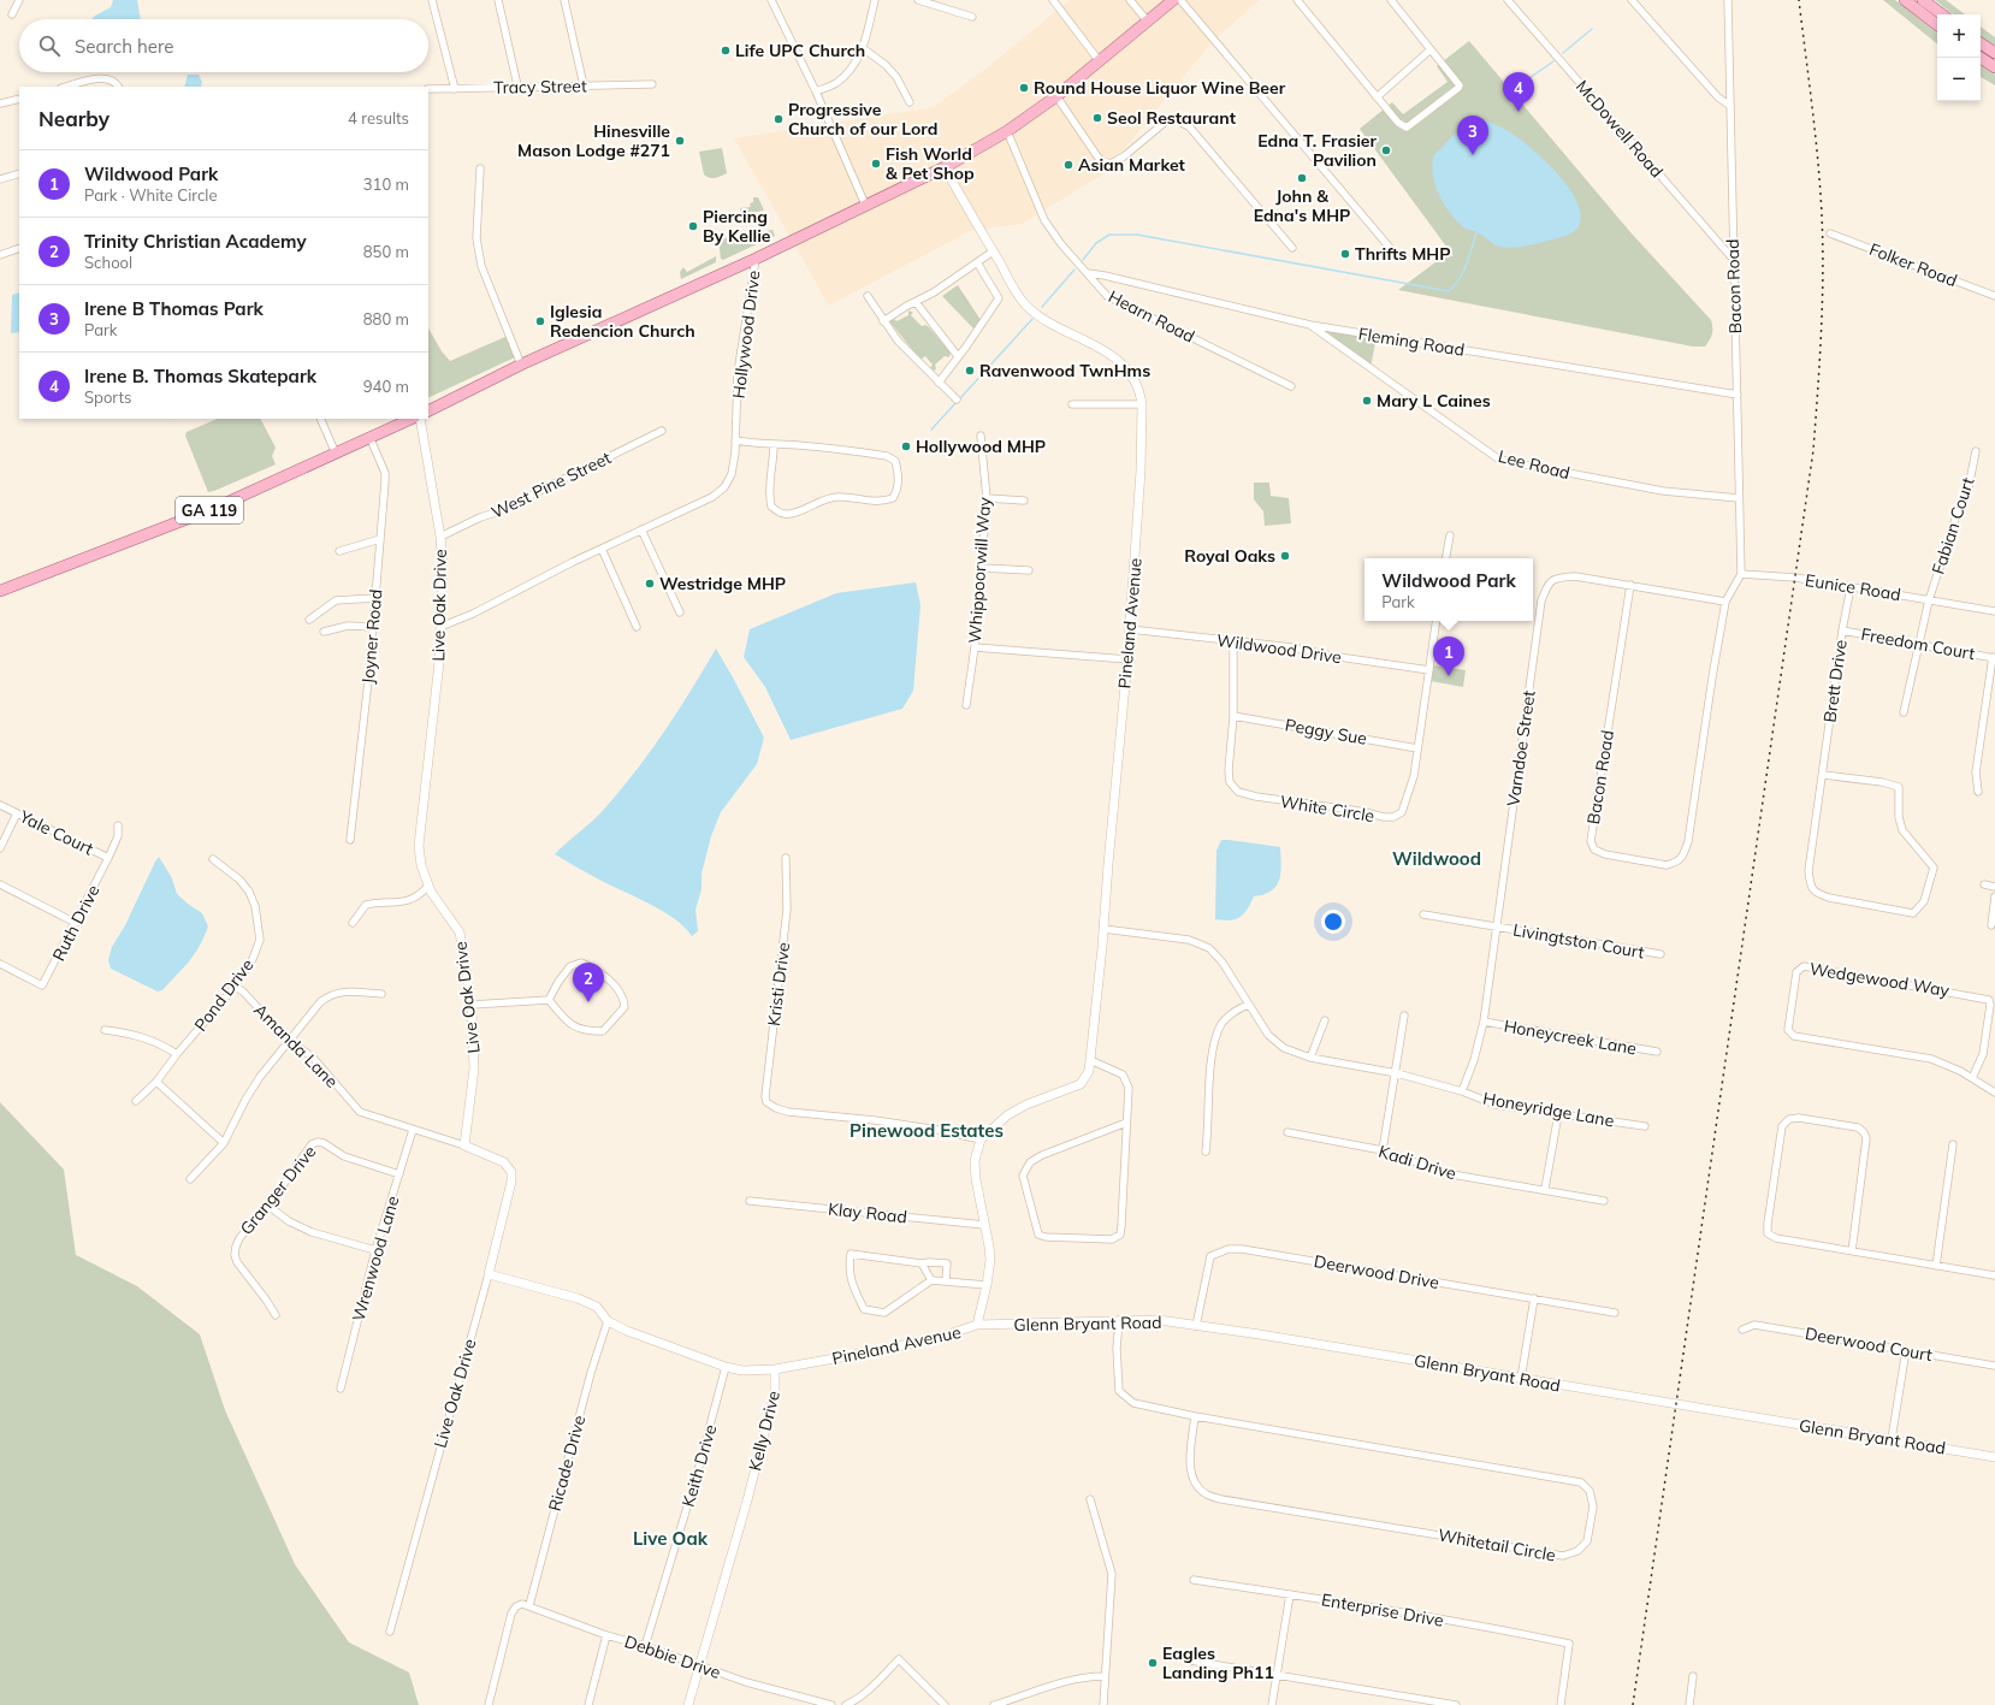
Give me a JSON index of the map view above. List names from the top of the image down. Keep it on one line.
{"streets":{"main road":["GA 119"],"street":["Tracy Street","McDowell Road","Folker Road","Bacon Road","Hearn Road","Hollywood Drive","Fleming Road","Lee Road","West Pine Street","Fabian Court","Whippoorwill Way","Eunice Road","Live Oak Drive","Pineland Avenue","Joyner Road","Freedom Court","Wildwood Drive","Brett Drive","Peggy Sue","Varndoe Street","White Circle","Yale Court","Ruth Drive","Livingtston Court","Wedgewood Way","Kristi Drive","Pond Drive","Honeycreek Lane","Amanda Lane","Honeyridge Lane","Kadi Drive","Granger Drive","Klay Road","Wrenwood Lane","Deerwood Drive","Glenn Bryant Road","Deerwood Court","Kelly Drive","Ricade Drive","Keith Drive","Whitetail Circle","Enterprise Drive","Debbie Drive"]},"crossings":[["McDowell Road","Bacon Road"],["Bacon Road","Fleming Road"],["Bacon Road","Lee Road"],["Bacon Road","Eunice Road"],["Bacon Road","Varndoe Street"],["Hearn Road","Fleming Road"],["Hollywood Drive","Live Oak Drive"],["Fleming Road","Lee Road"],["West Pine Street","Live Oak Drive"],["GA 119","Joyner Road"],["Fabian Court","Eunice Road"],["Fabian Court","Freedom Court"],["Eunice Road","Brett Drive"],["Live Oak Drive","Amanda Lane"],["Live Oak Drive","Kelly Drive"],["Pineland Avenue","Wildwood Drive"],["Pineland Avenue","Kristi Drive"],["Pineland Avenue","Klay Road"],["Pineland Avenue","Glenn Bryant Road"],["Pineland Avenue","Kelly Drive"],["Freedom Court","Brett Drive"],["Wildwood Drive","White Circle"],["Peggy Sue","White Circle"],["Varndoe Street","Livingtston Court"],["Varndoe Street","Honeycreek Lane"],["Varndoe Street","Honeyridge Lane"],["Yale Court","Ruth Drive"],["Pond Drive","Amanda Lane"],["Amanda Lane","Wrenwood Lane"],["Granger Drive","Wrenwood Lane"],["Deerwood Drive","Glenn Bryant Road"],["Glenn Bryant Road","Whitetail Circle"],["Kelly Drive","Ricade Drive"],["Kelly Drive","Keith Drive"],["Kelly Drive","Debbie Drive"],["Ricade Drive","Debbie Drive"],["Keith Drive","Debbie Drive"]],"districts":["Wildwood","Pinewood Estates","Live Oak"],"places":["Life UPC Church","Round House Liquor Wine Beer","Seol Restaurant","Progressive Church of our Lord","Hinesville Mason Lodge #271","Edna T. Frasier Pavilion","Fish World & Pet Shop","Asian Market","John & Edna's MHP","Piercing By Kellie","Thrifts MHP","Iglesia Redencion Church","Ravenwood TwnHms","Mary L Caines","Hollywood MHP","Royal Oaks","Westridge MHP","Eagles Landing Ph11"],"page":{"map_buttons":["+","−"],"search":"Search here","pins":["4","3","1","2"],"heading":["Nearby","4 results"],"list":[{"mark":"1","name":"Wildwood Park","note":"Park · White Circle","value":"310 m"},{"mark":"2","name":"Trinity Christian Academy","note":"School","value":"850 m"},{"mark":"3","name":"Irene B Thomas Park","note":"Park","value":"880 m"},{"mark":"4","name":"Irene B. Thomas Skatepark","note":"Sports","value":"940 m"}],"popup":["Wildwood Park","Park"]}}
